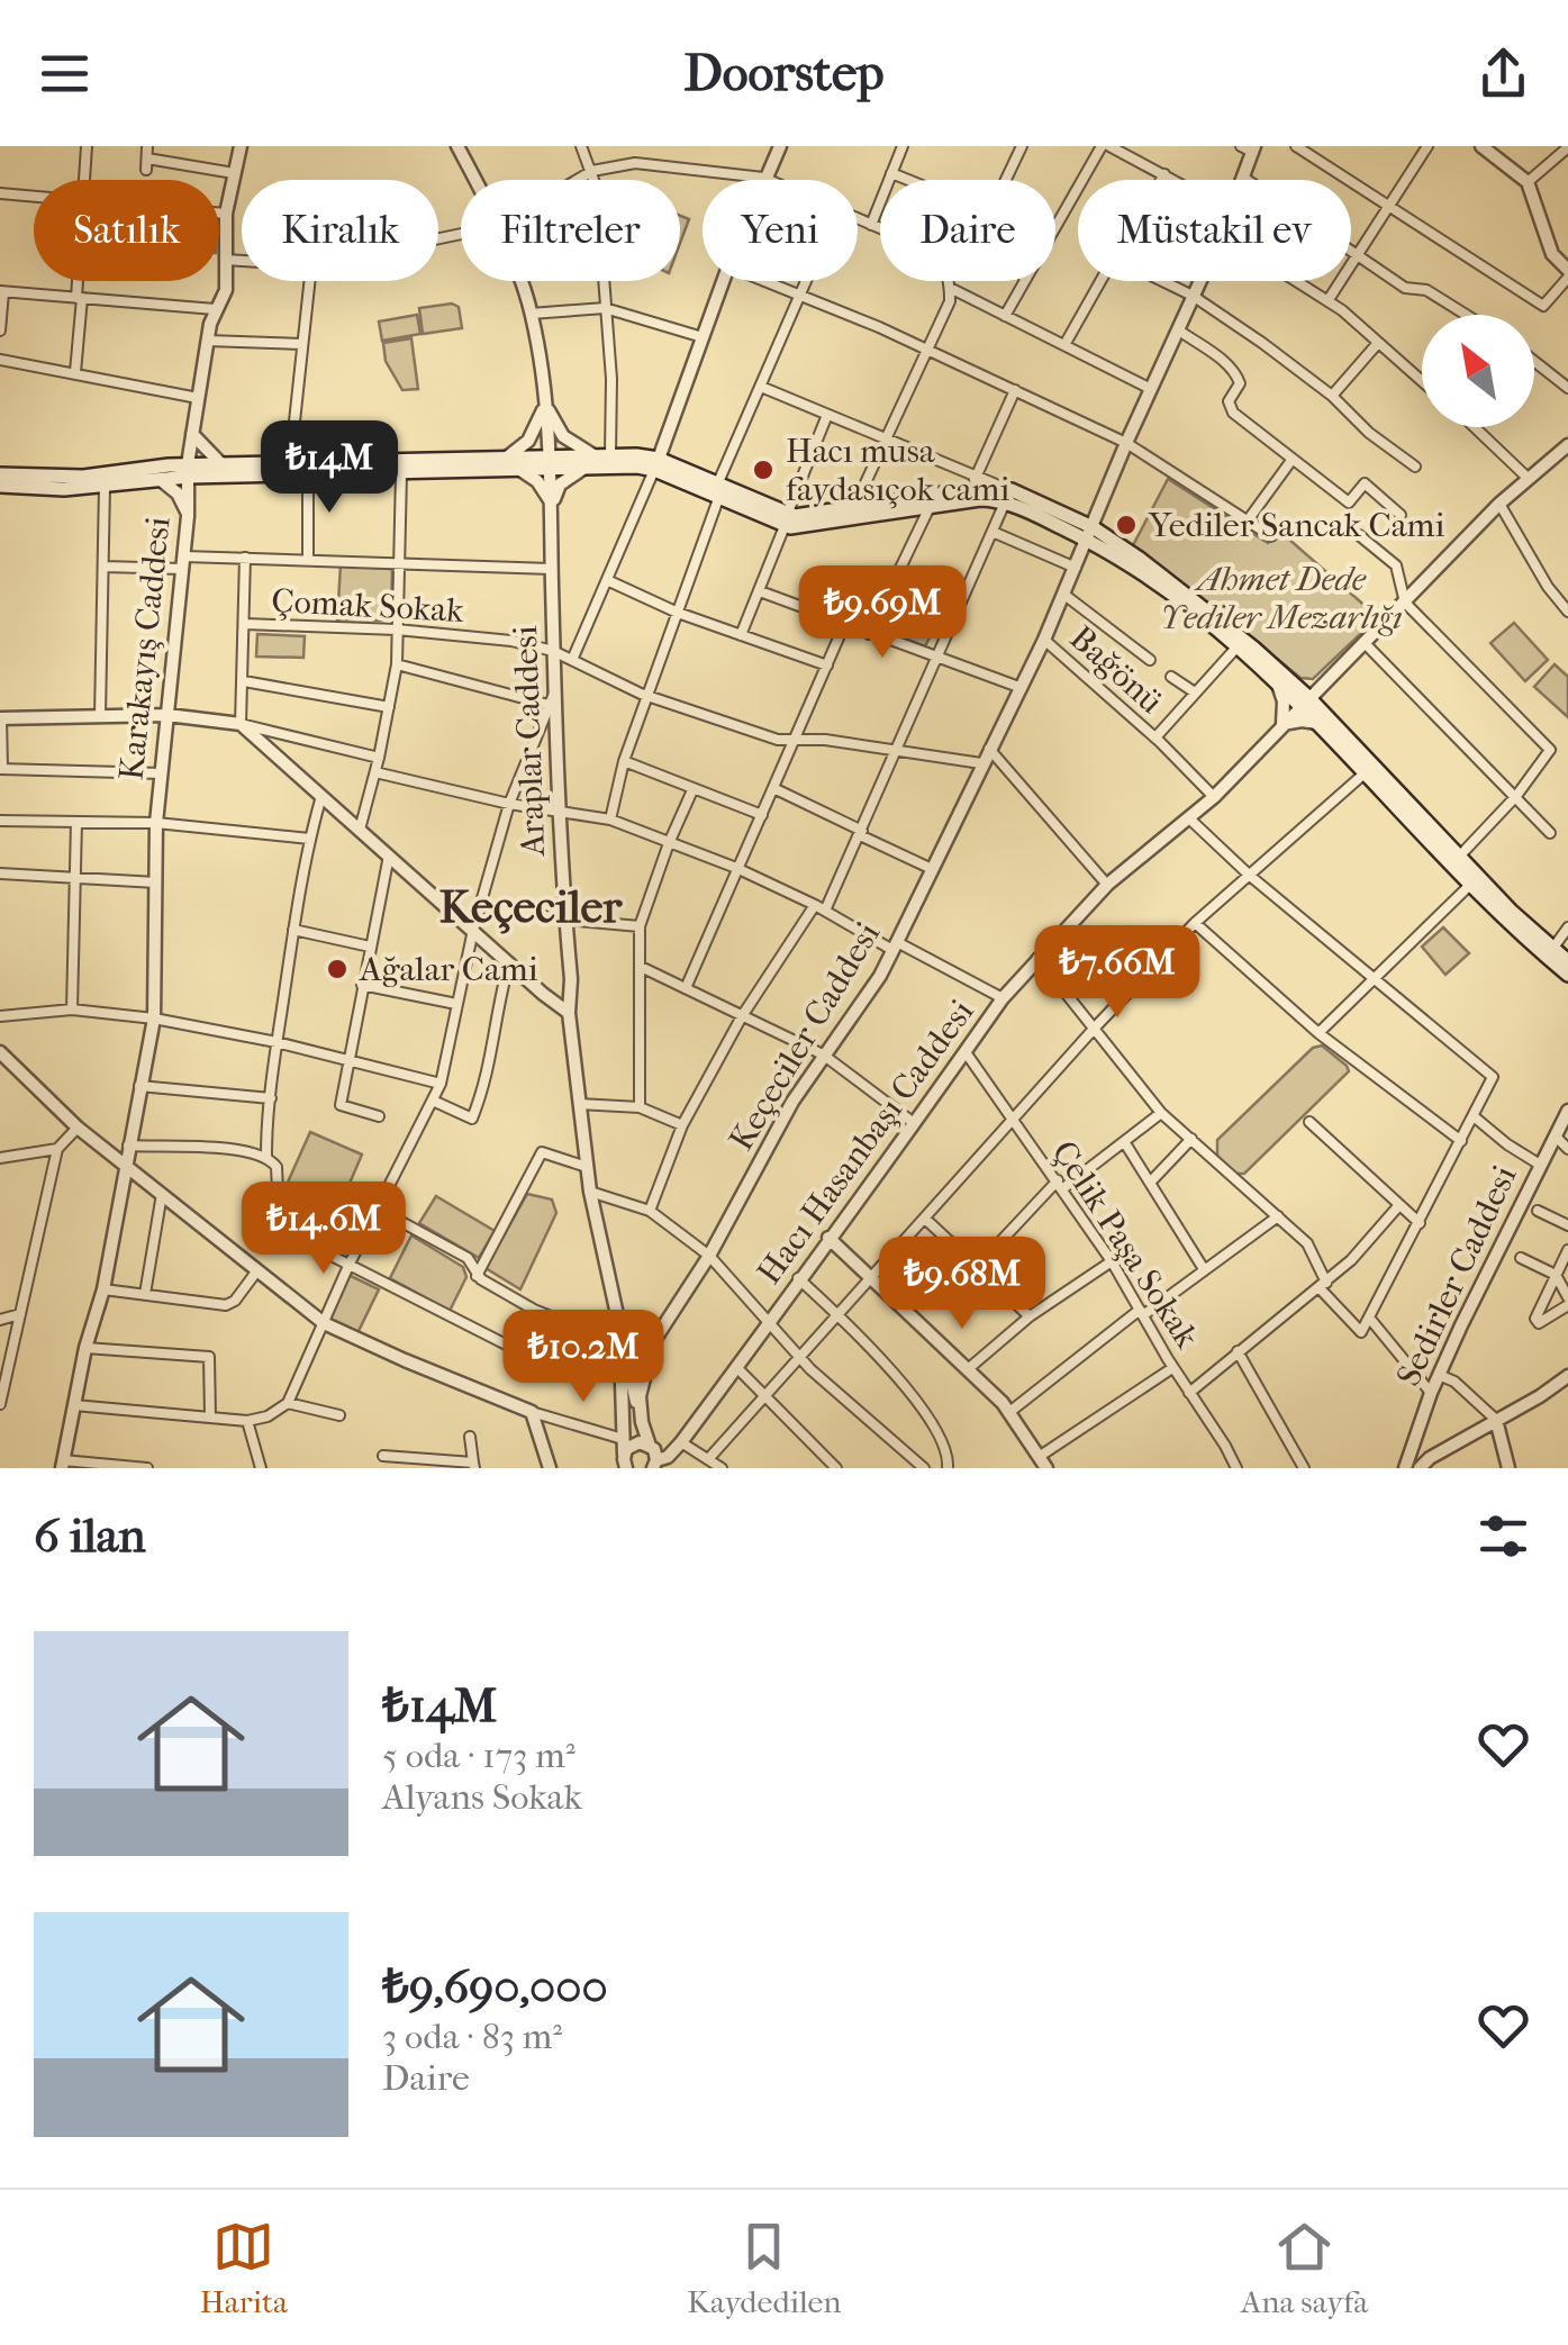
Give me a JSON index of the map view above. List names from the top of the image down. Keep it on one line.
{"streets":{"street":["Çomak Sokak","Karakayış Caddesi","Bağönü","Araplar Caddesi","Keçeciler Caddesi","Hacı Hasanbaşı Caddesi","Çelik Paşa Sokak","Sedirler Caddesi"]},"crossings":[["Çomak Sokak","Araplar Caddesi"],["Çomak Sokak","Keçeciler Caddesi"],["Bağönü","Keçeciler Caddesi"],["Bağönü","Hacı Hasanbaşı Caddesi"],["Araplar Caddesi","Keçeciler Caddesi"],["Keçeciler Caddesi","Hacı Hasanbaşı Caddesi"],["Hacı Hasanbaşı Caddesi","Çelik Paşa Sokak"]],"districts":["Keçeciler"],"parks":["Ahmet Dede Yediler Mezarlığı"],"places":["Hacı musa faydasıçok cami","Yediler Sancak Cami","Ağalar Cami"],"north":"top left","page":{"header":"Doorstep","chip":["Satılık","Kiralık","Filtreler","Yeni","Daire","Müstakil ev"],"price":["₺14M","₺9.69M","₺7.66M","₺14.6M","₺9.68M","₺10.2M"],"heading":"6 ilan","list":[{"name":"₺14M","note":"5 oda · 173 m² · Alyans Sokak"},{"name":"₺9,690,000","note":"3 oda · 83 m² · Daire"}],"tabs":["Harita","Kaydedilen","Ana sayfa"]}}
